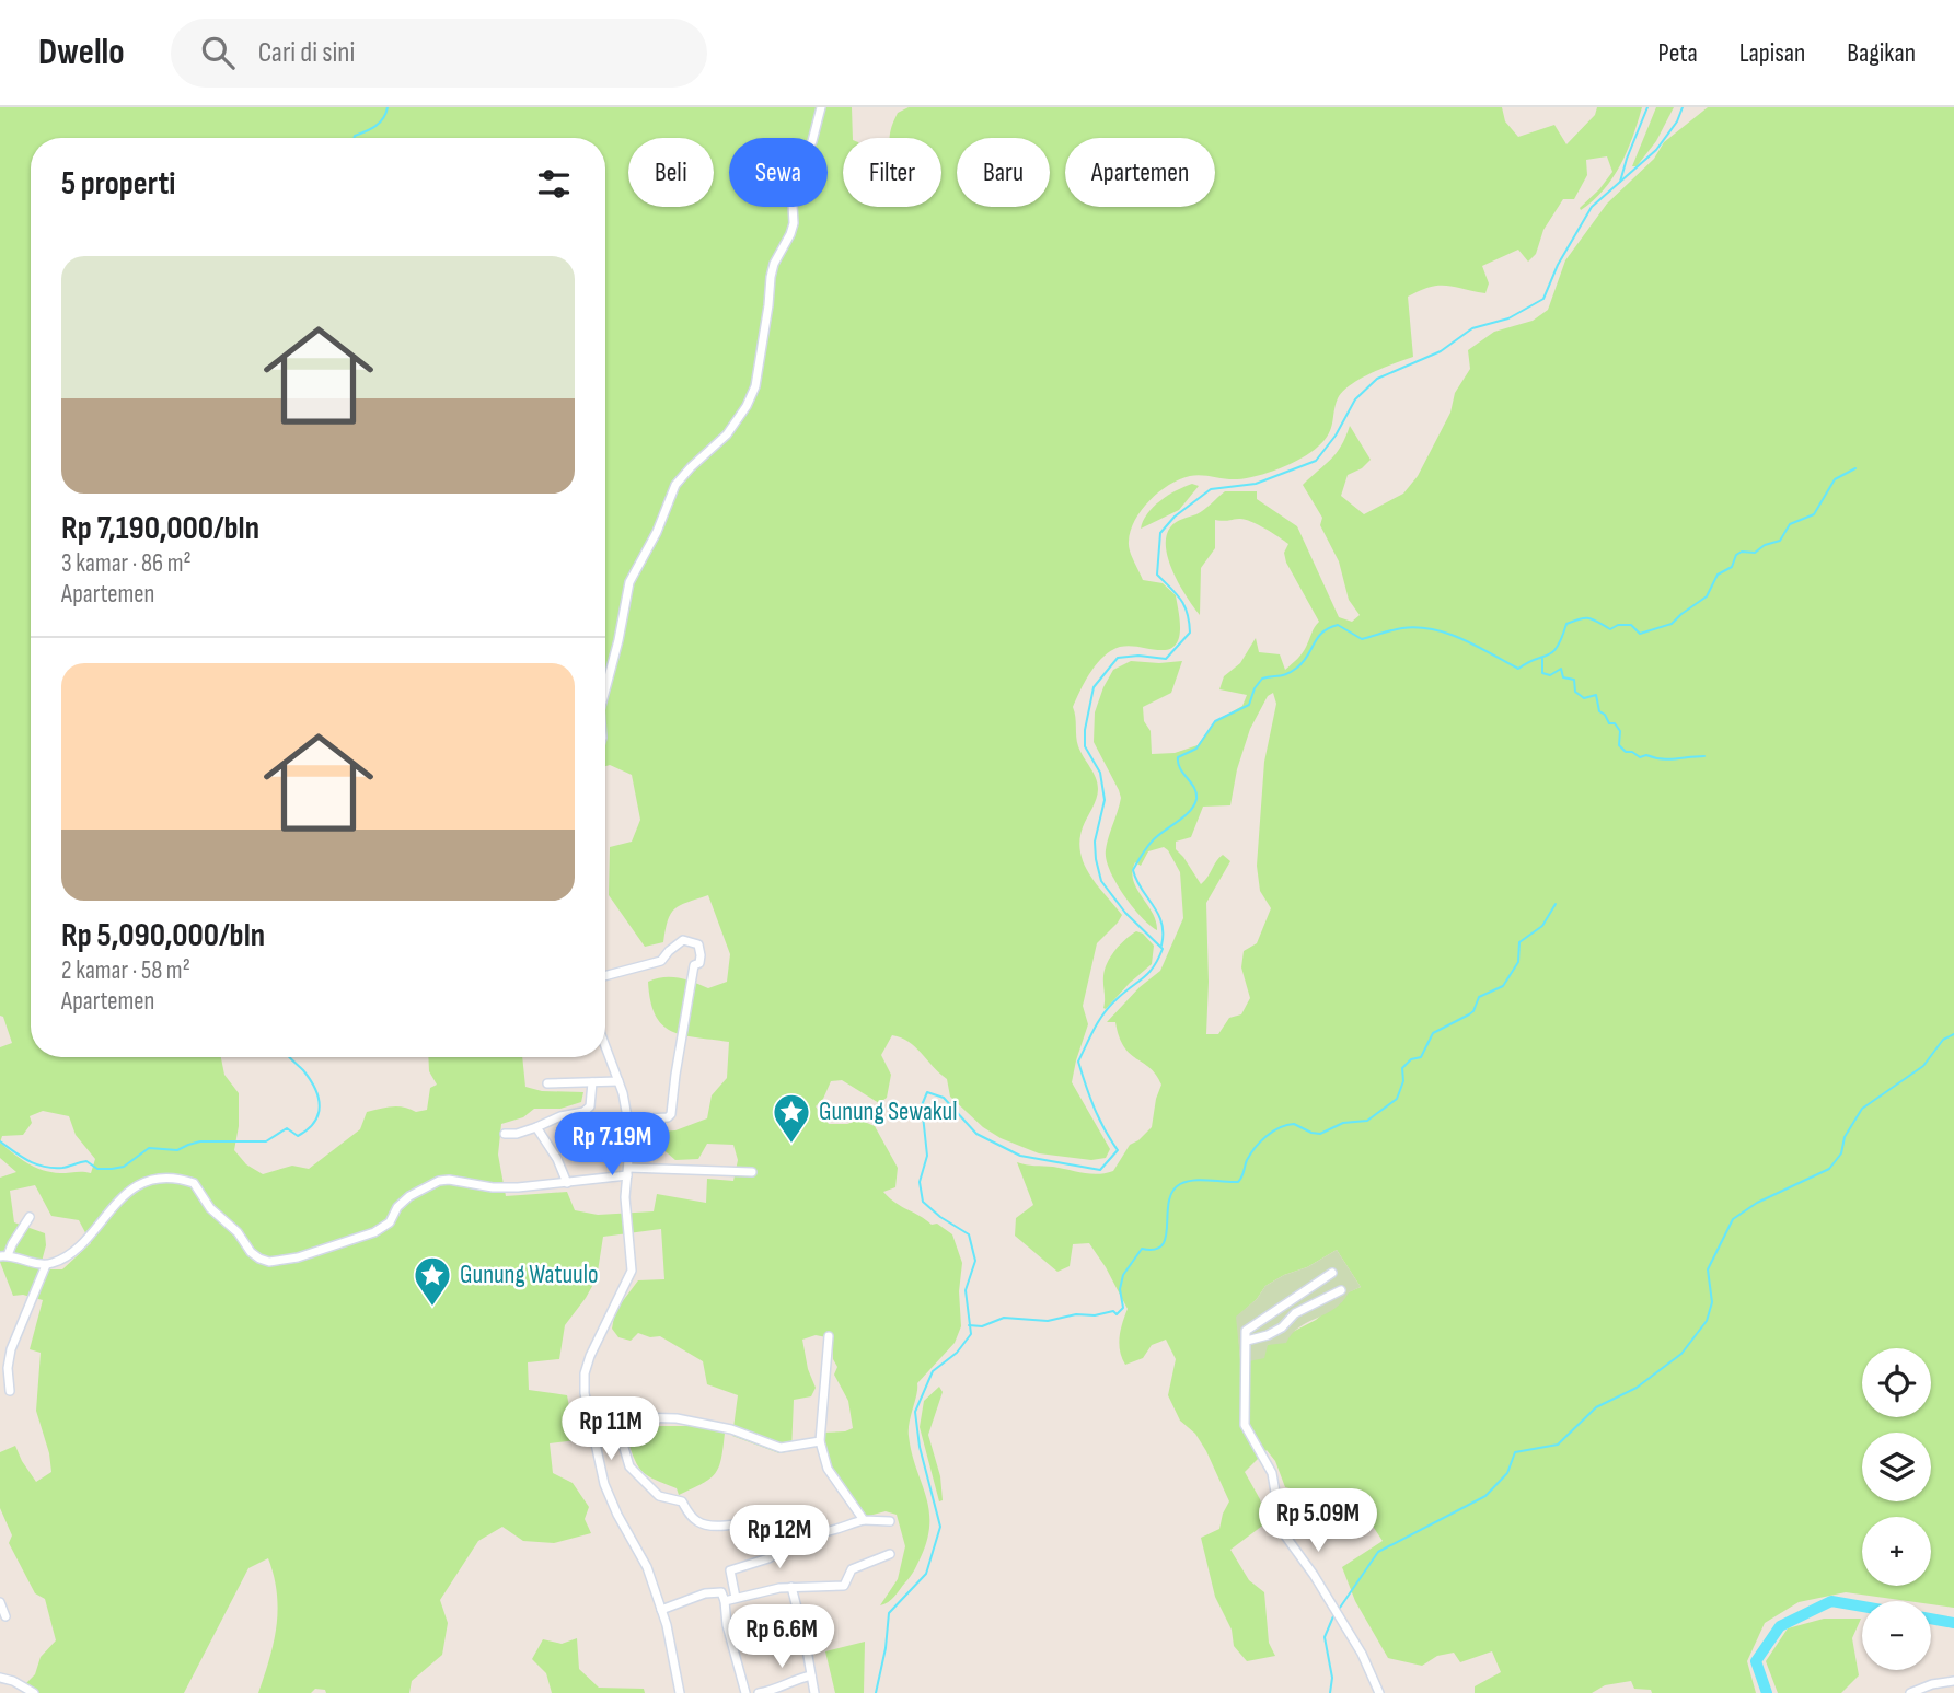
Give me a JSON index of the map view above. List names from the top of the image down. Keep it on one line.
{"places":{"place":["Gunung Sewakul","Gunung Watuulo"]},"page":{"header":"Dwello","search":"Cari di sini","nav":["Peta","Lapisan","Bagikan"],"chip":["Beli","Sewa","Filter","Baru","Apartemen"],"heading":"5 properti","list":[{"name":"Rp 7,190,000/bln","note":"3 kamar · 86 m² · Apartemen"},{"name":"Rp 5,090,000/bln","note":"2 kamar · 58 m² · Apartemen"}],"price":["Rp 7.19M","Rp 11M","Rp 5.09M","Rp 12M","Rp 6.6M"],"map_buttons":["+","−"]}}
